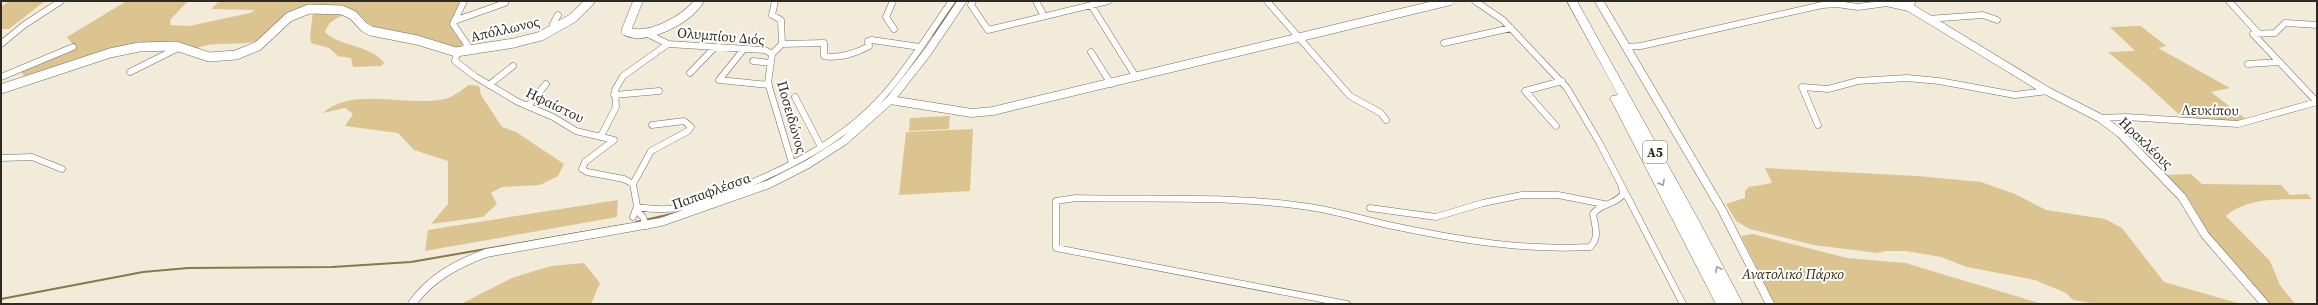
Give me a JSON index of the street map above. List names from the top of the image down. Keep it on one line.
{"streets":{"highway":["Α5"],"main road":["Απόλλωνος"],"street":["Ολυμπίου Διός","Ηφαίστου","Λευκίπου","Ποσειδώνος","Ηρακλέους","Παπαφλέσσα"]},"crossings":[["Απόλλωνος","Ηφαίστου"],["Ολυμπίου Διός","Ποσειδώνος"],["Λευκίπου","Ηρακλέους"]],"parks":["Ανατολικό Πάρκο"]}
